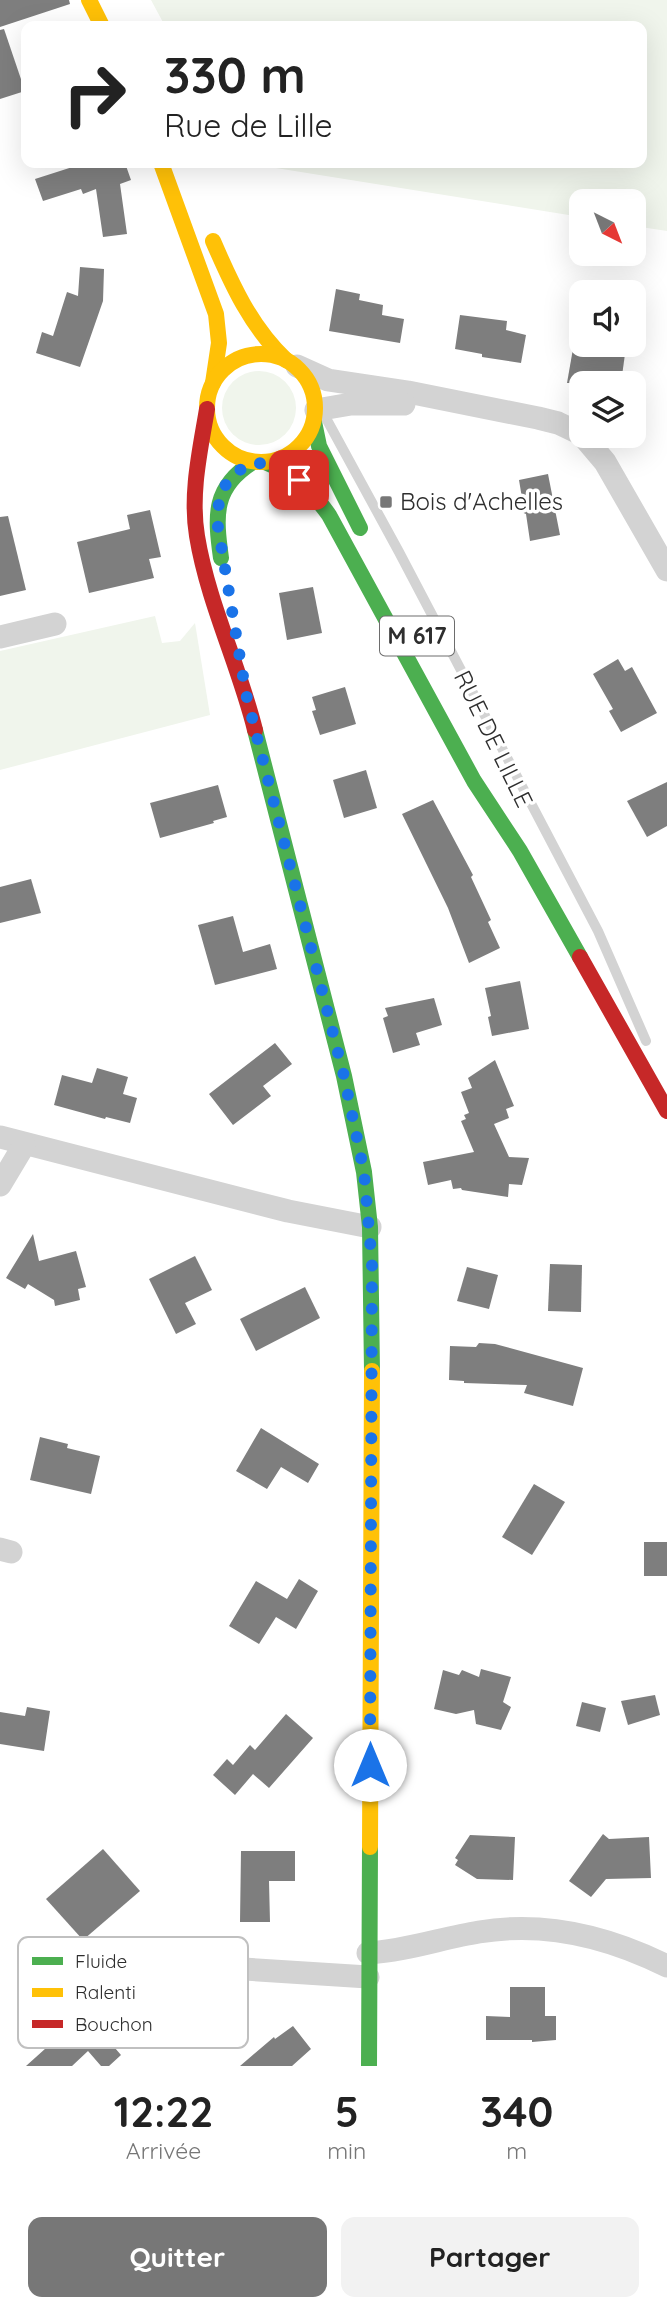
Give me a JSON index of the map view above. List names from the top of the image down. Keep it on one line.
{"streets":{"main road":["M 617","RUE DE LILLE"]},"places":{"transit":["Bois d'Achelles"]},"legend":["Fluide","Ralenti","Bouchon"],"north":"bottom right","page":{"turn":["330 m","Rue de Lille"],"eta":["12:22","Arrivée","5","min","340","m"],"buttons":["Quitter","Partager"]}}
